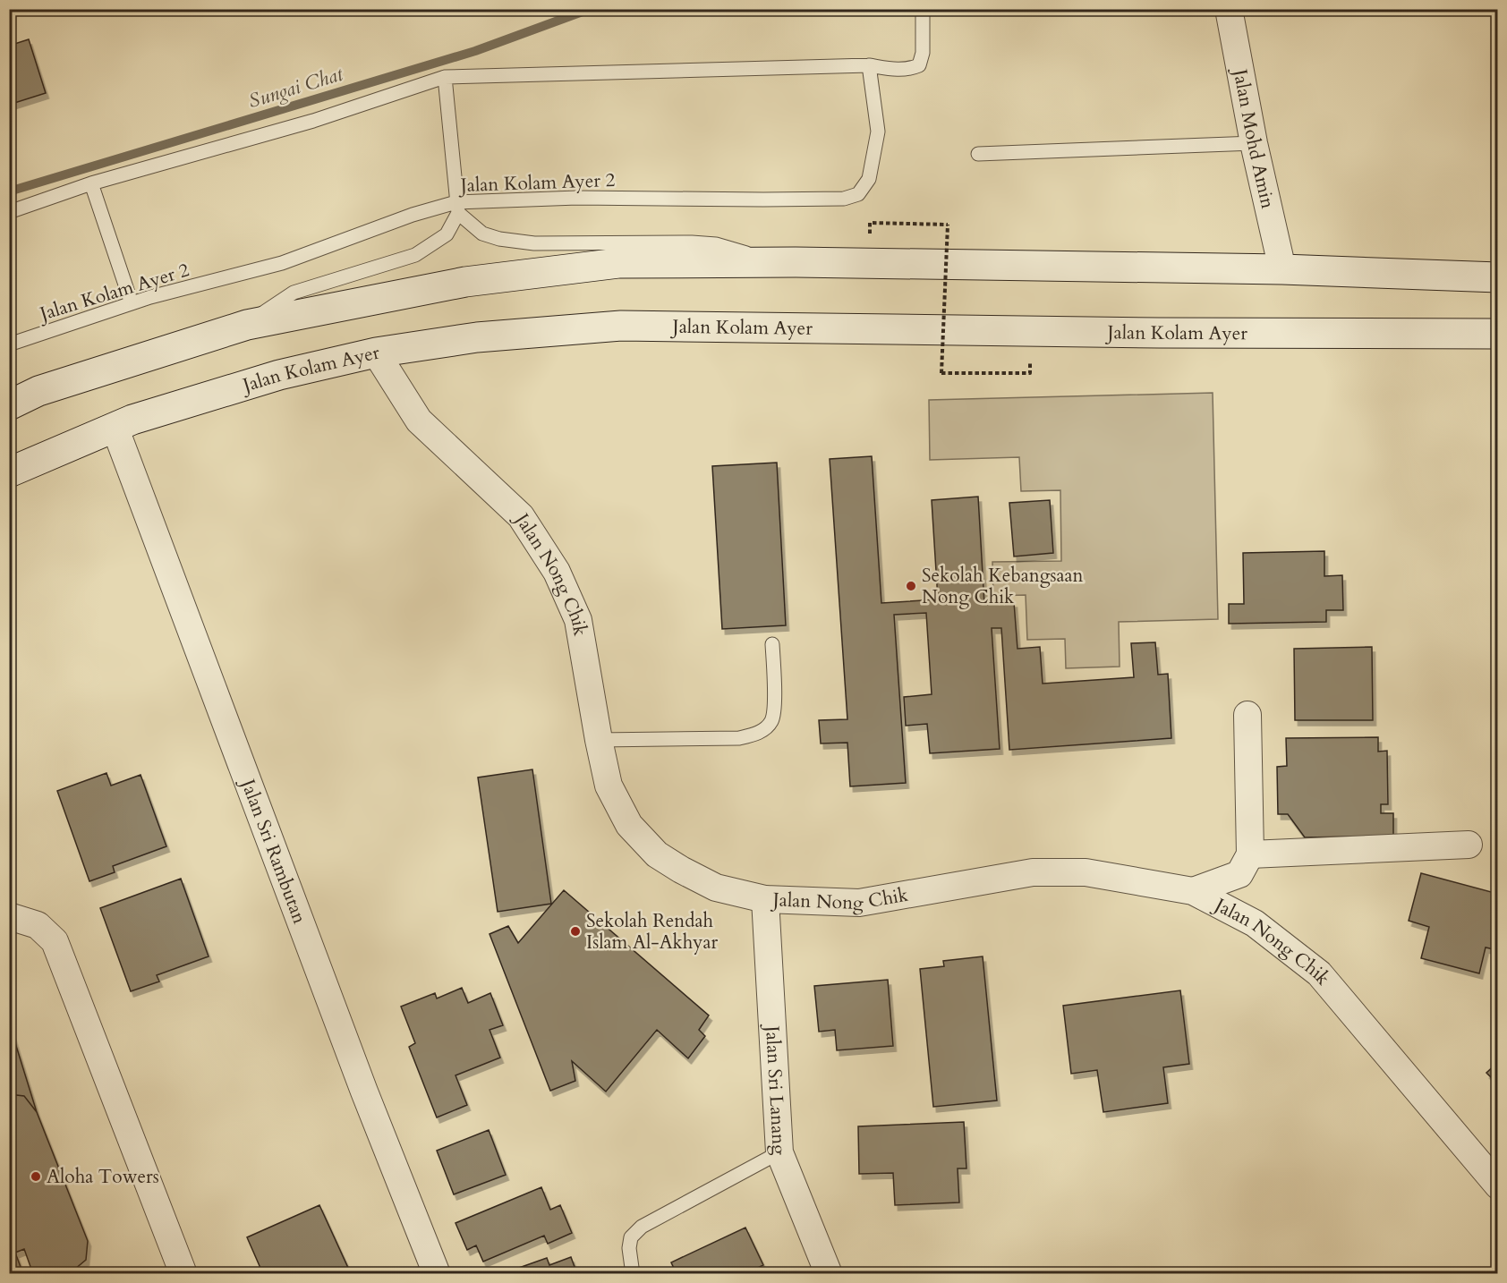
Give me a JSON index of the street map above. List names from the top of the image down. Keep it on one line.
{"streets":{"main road":["Jalan Kolam Ayer"],"street":["Jalan Mohd Amin","Jalan Nong Chik","Jalan Sri Rambutan","Jalan Sri Lanang"],"lane":["Jalan Kolam Ayer 2"]},"crossings":[["Jalan Kolam Ayer","Jalan Nong Chik"],["Jalan Kolam Ayer","Jalan Sri Rambutan"],["Jalan Nong Chik","Jalan Sri Lanang"]],"water":["Sungai Chat"],"places":["Sekolah Kebangsaan Nong Chik","Sekolah Rendah Islam Al-Akhyar","Aloha Towers"]}
